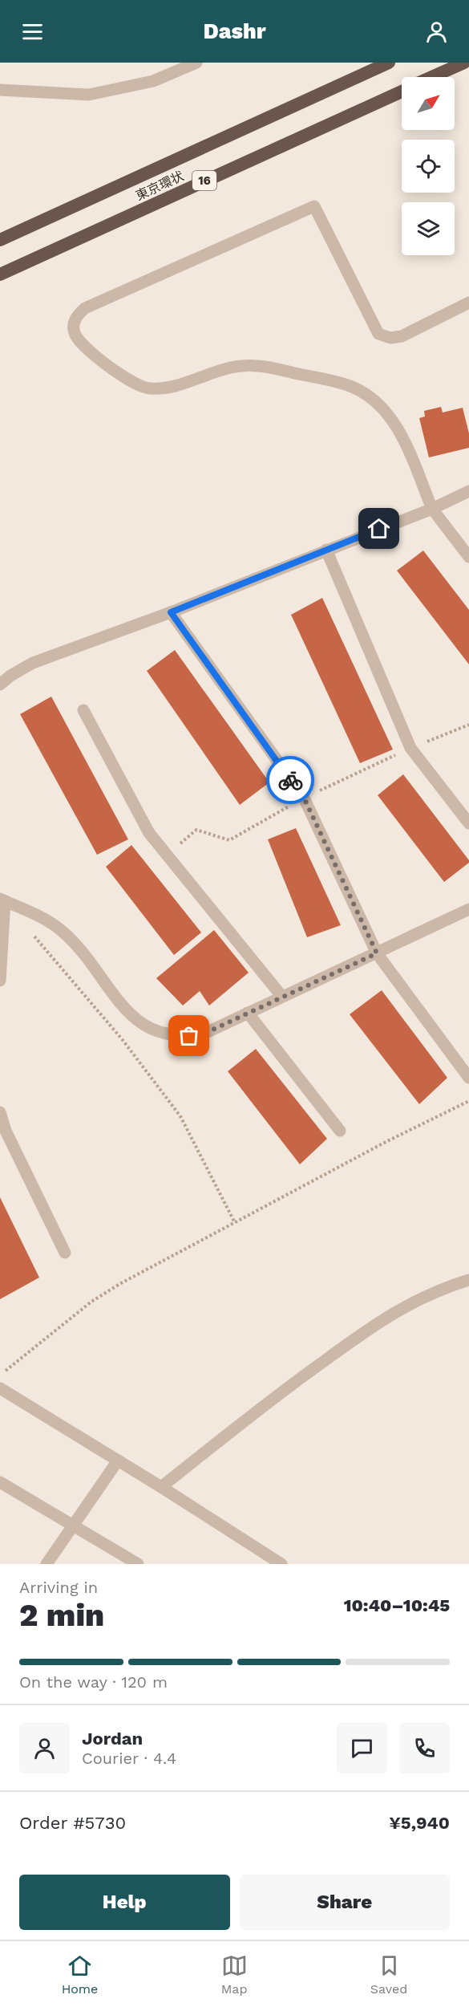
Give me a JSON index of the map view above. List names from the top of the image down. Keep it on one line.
{"streets":{"highway":["16","東京環状"]},"north":"top right","page":{"header":"Dashr","heading":["2 min","Arriving in","10:40–10:45"],"panel":["Jordan","Courier · 4.4","Order #5730","¥5,940"],"bar":"On the way · 120 m","buttons":["Help","Share"],"tabs":["Home","Map","Saved"]}}
